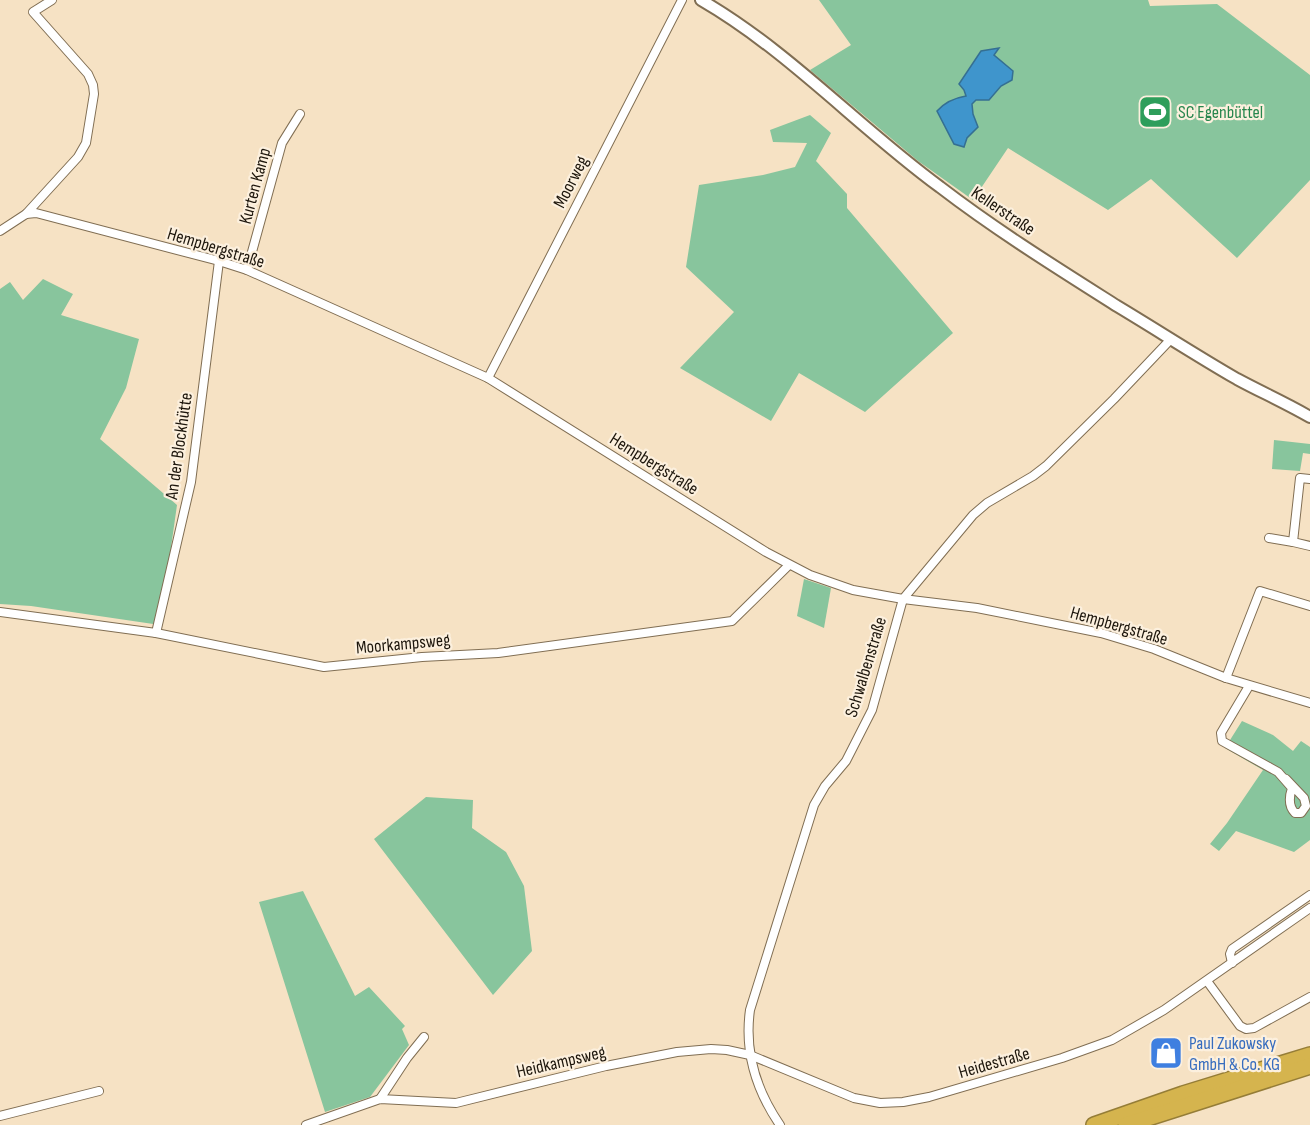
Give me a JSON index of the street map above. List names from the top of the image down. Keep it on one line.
{"streets":{"main road":["Kellerstraße"],"street":["Moorweg","Kurten Kamp","Hempbergstraße","An der Blockhütte","Moorkampsweg","Schwalbenstraße","Heidkampsweg","Heidestraße"]},"crossings":[["Moorweg","Hempbergstraße"],["Kurten Kamp","Hempbergstraße"],["Kellerstraße","Schwalbenstraße"],["Hempbergstraße","An der Blockhütte"],["Hempbergstraße","Moorkampsweg"],["Hempbergstraße","Schwalbenstraße"],["An der Blockhütte","Moorkampsweg"],["Schwalbenstraße","Heidkampsweg"],["Schwalbenstraße","Heidestraße"],["Heidkampsweg","Heidestraße"]],"places":{"sports":["SC Egenbüttel"],"shop":["Paul Zukowsky GmbH & Co. KG"]}}
